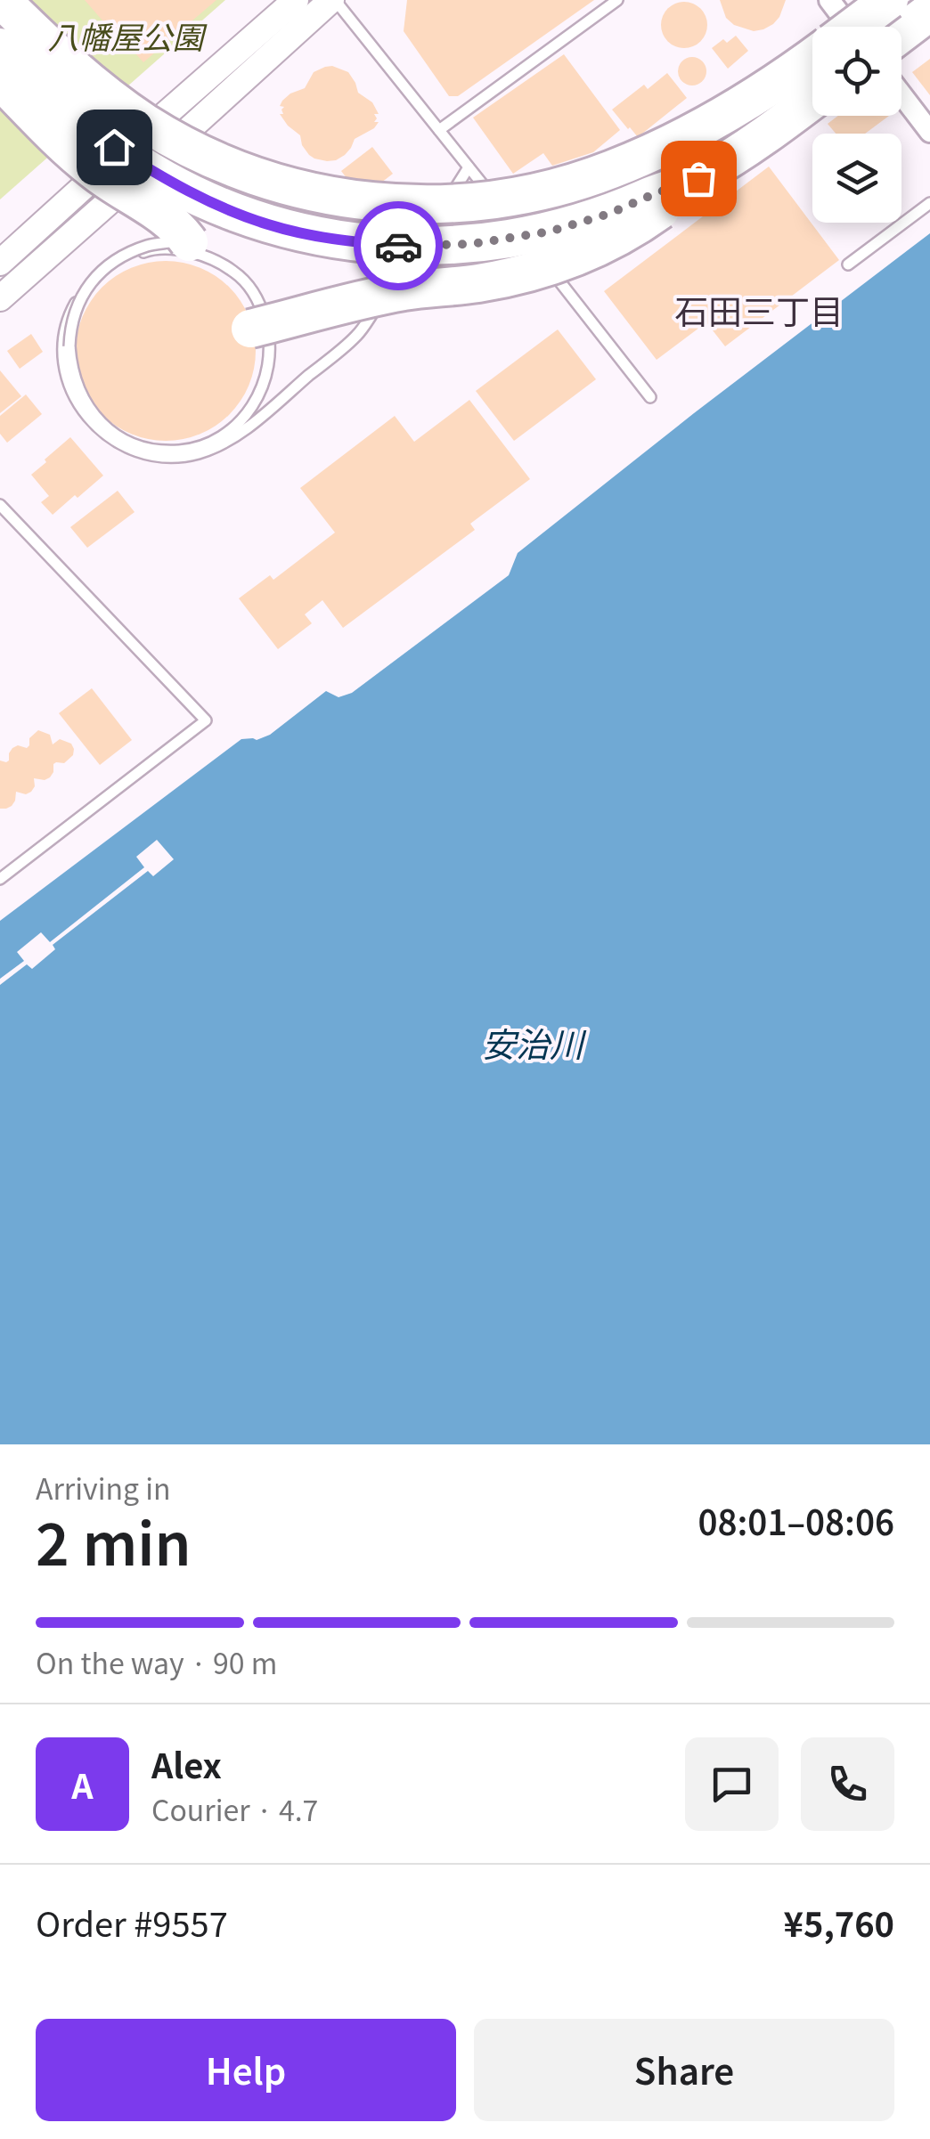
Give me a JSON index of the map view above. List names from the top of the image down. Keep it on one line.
{"districts":["石田三丁目"],"water":["安治川"],"parks":["八幡屋公園"],"page":{"heading":["2 min","Arriving in","08:01–08:06"],"panel":["Alex","Courier · 4.7","Order #9557","¥5,760"],"bar":"On the way · 90 m","round":"A","buttons":["Help","Share"]}}
